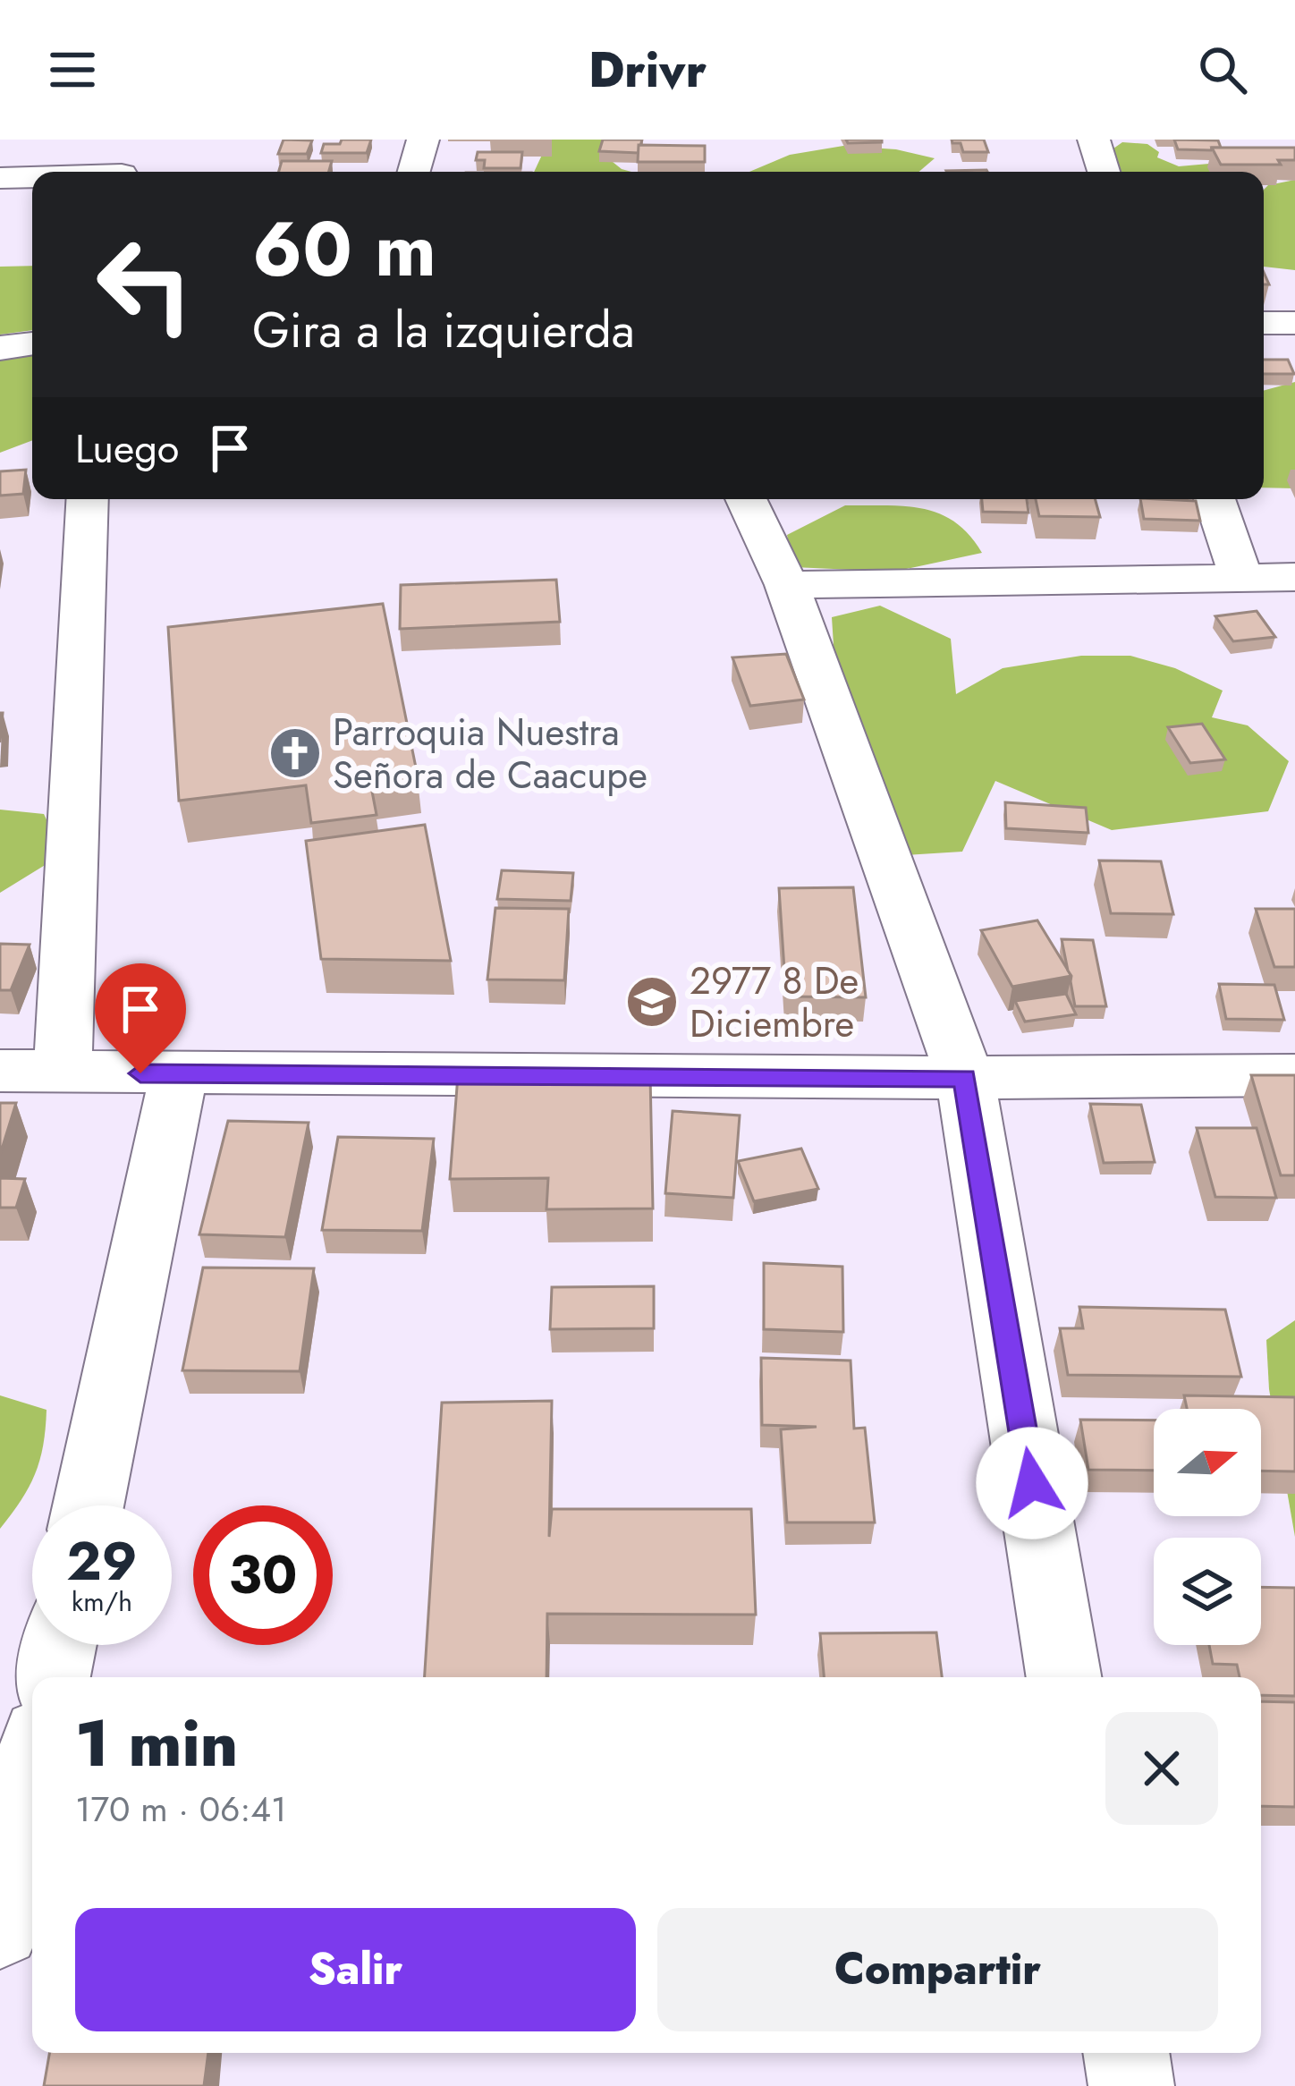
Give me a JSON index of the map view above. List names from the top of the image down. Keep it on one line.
{"places":{"church":["Parroquia Nuestra Señora de Caacupe"],"school or university":["2977 8 De Diciembre"]},"north":"right","page":{"header":"Drivr","turn":["60 m","Gira a la izquierda"],"then":"Luego","speed":"29 km/h","limit":"30","heading":["1 min","170 m · 06:41"],"buttons":["Salir","Compartir"]}}
